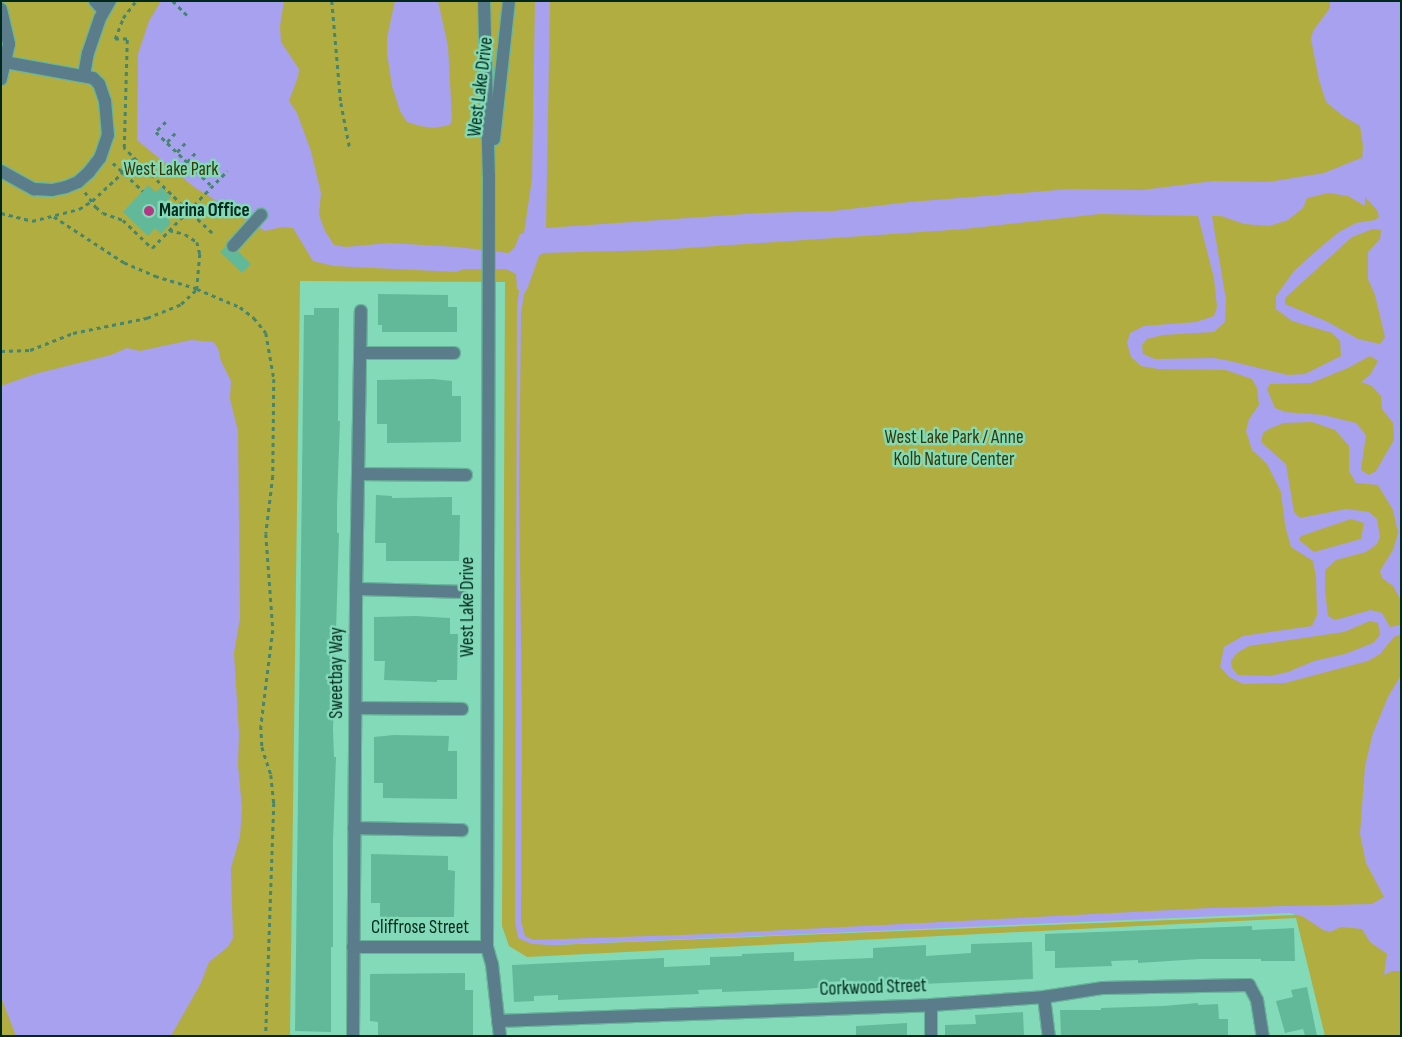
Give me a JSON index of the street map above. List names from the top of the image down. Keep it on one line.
{"streets":{"street":["West Lake Drive","Sweetbay Way","Cliffrose Street","Corkwood Street"]},"crossings":[["West Lake Drive","Cliffrose Street"],["West Lake Drive","Corkwood Street"],["Sweetbay Way","Cliffrose Street"]],"parks":["West Lake Park","West Lake Park / Anne Kolb Nature Center"],"places":["Marina Office"]}
